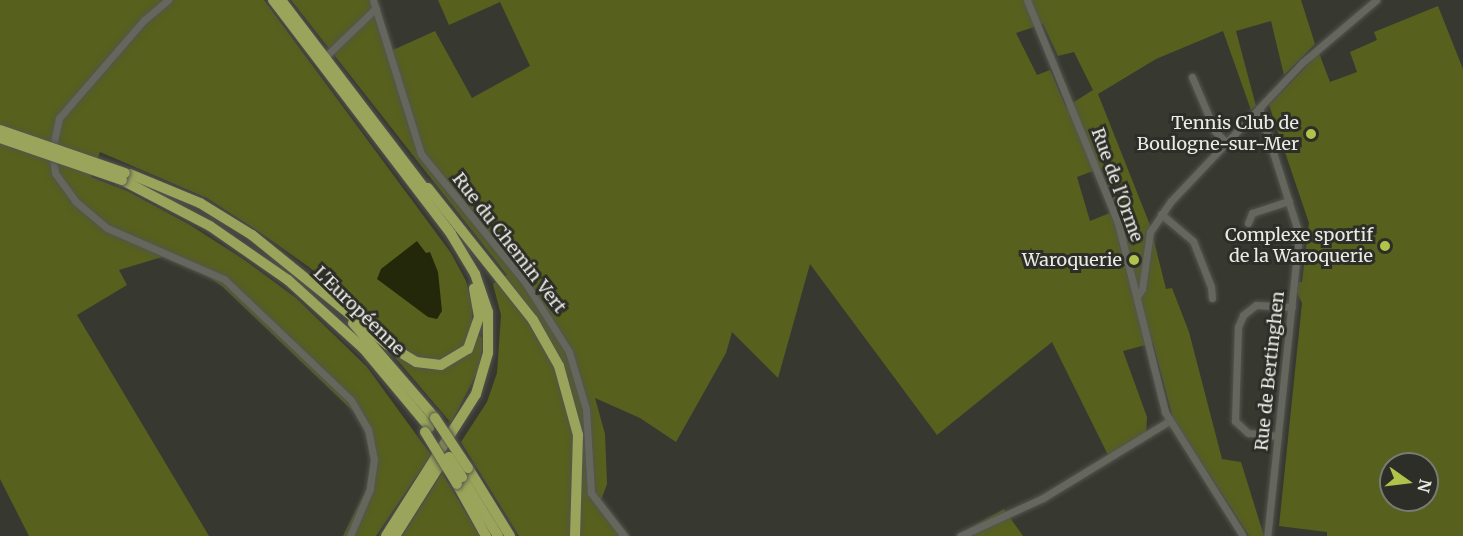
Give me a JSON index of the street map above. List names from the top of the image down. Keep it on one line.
{"streets":{"highway":["L'Européenne"],"street":["Rue de l'Orme","Rue du Chemin Vert","Rue de Bertinghen"]},"places":["Tennis Club de Boulogne-sur-Mer","Complexe sportif de la Waroquerie","Waroquerie"],"north":"right"}
